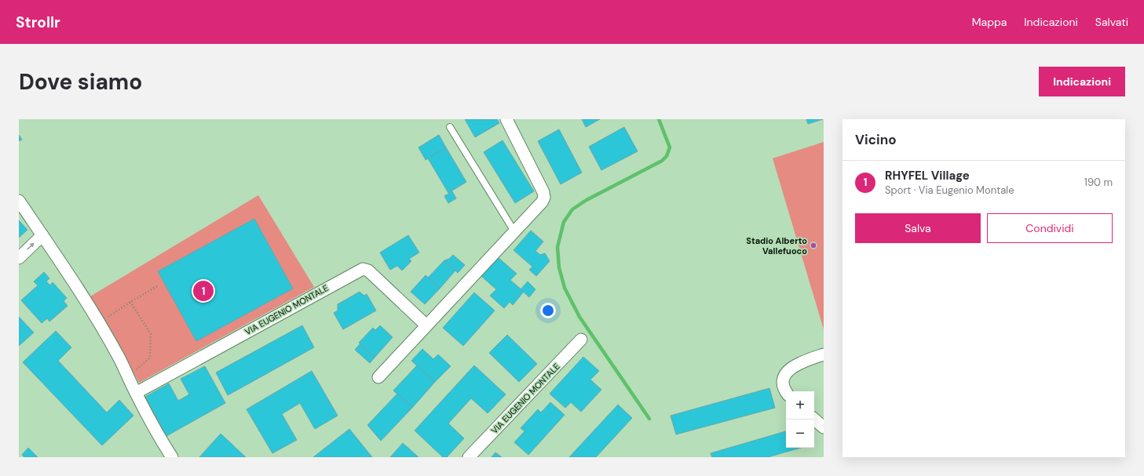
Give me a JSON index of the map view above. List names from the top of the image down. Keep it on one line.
{"streets":{"street":["VIA EUGENIO MONTALE"]},"places":["Stadio Alberto Vallefuoco"],"page":{"header":"Strollr","nav":["Mappa","Indicazioni","Salvati"],"buttons":["Indicazioni",["Salva","Condividi"]],"title":"Dove siamo","heading":"Vicino","list":[{"mark":"1","name":"RHYFEL Village","note":"Sport · Via Eugenio Montale","value":"190 m"}],"pins":"1","map_buttons":["+","−"]}}
